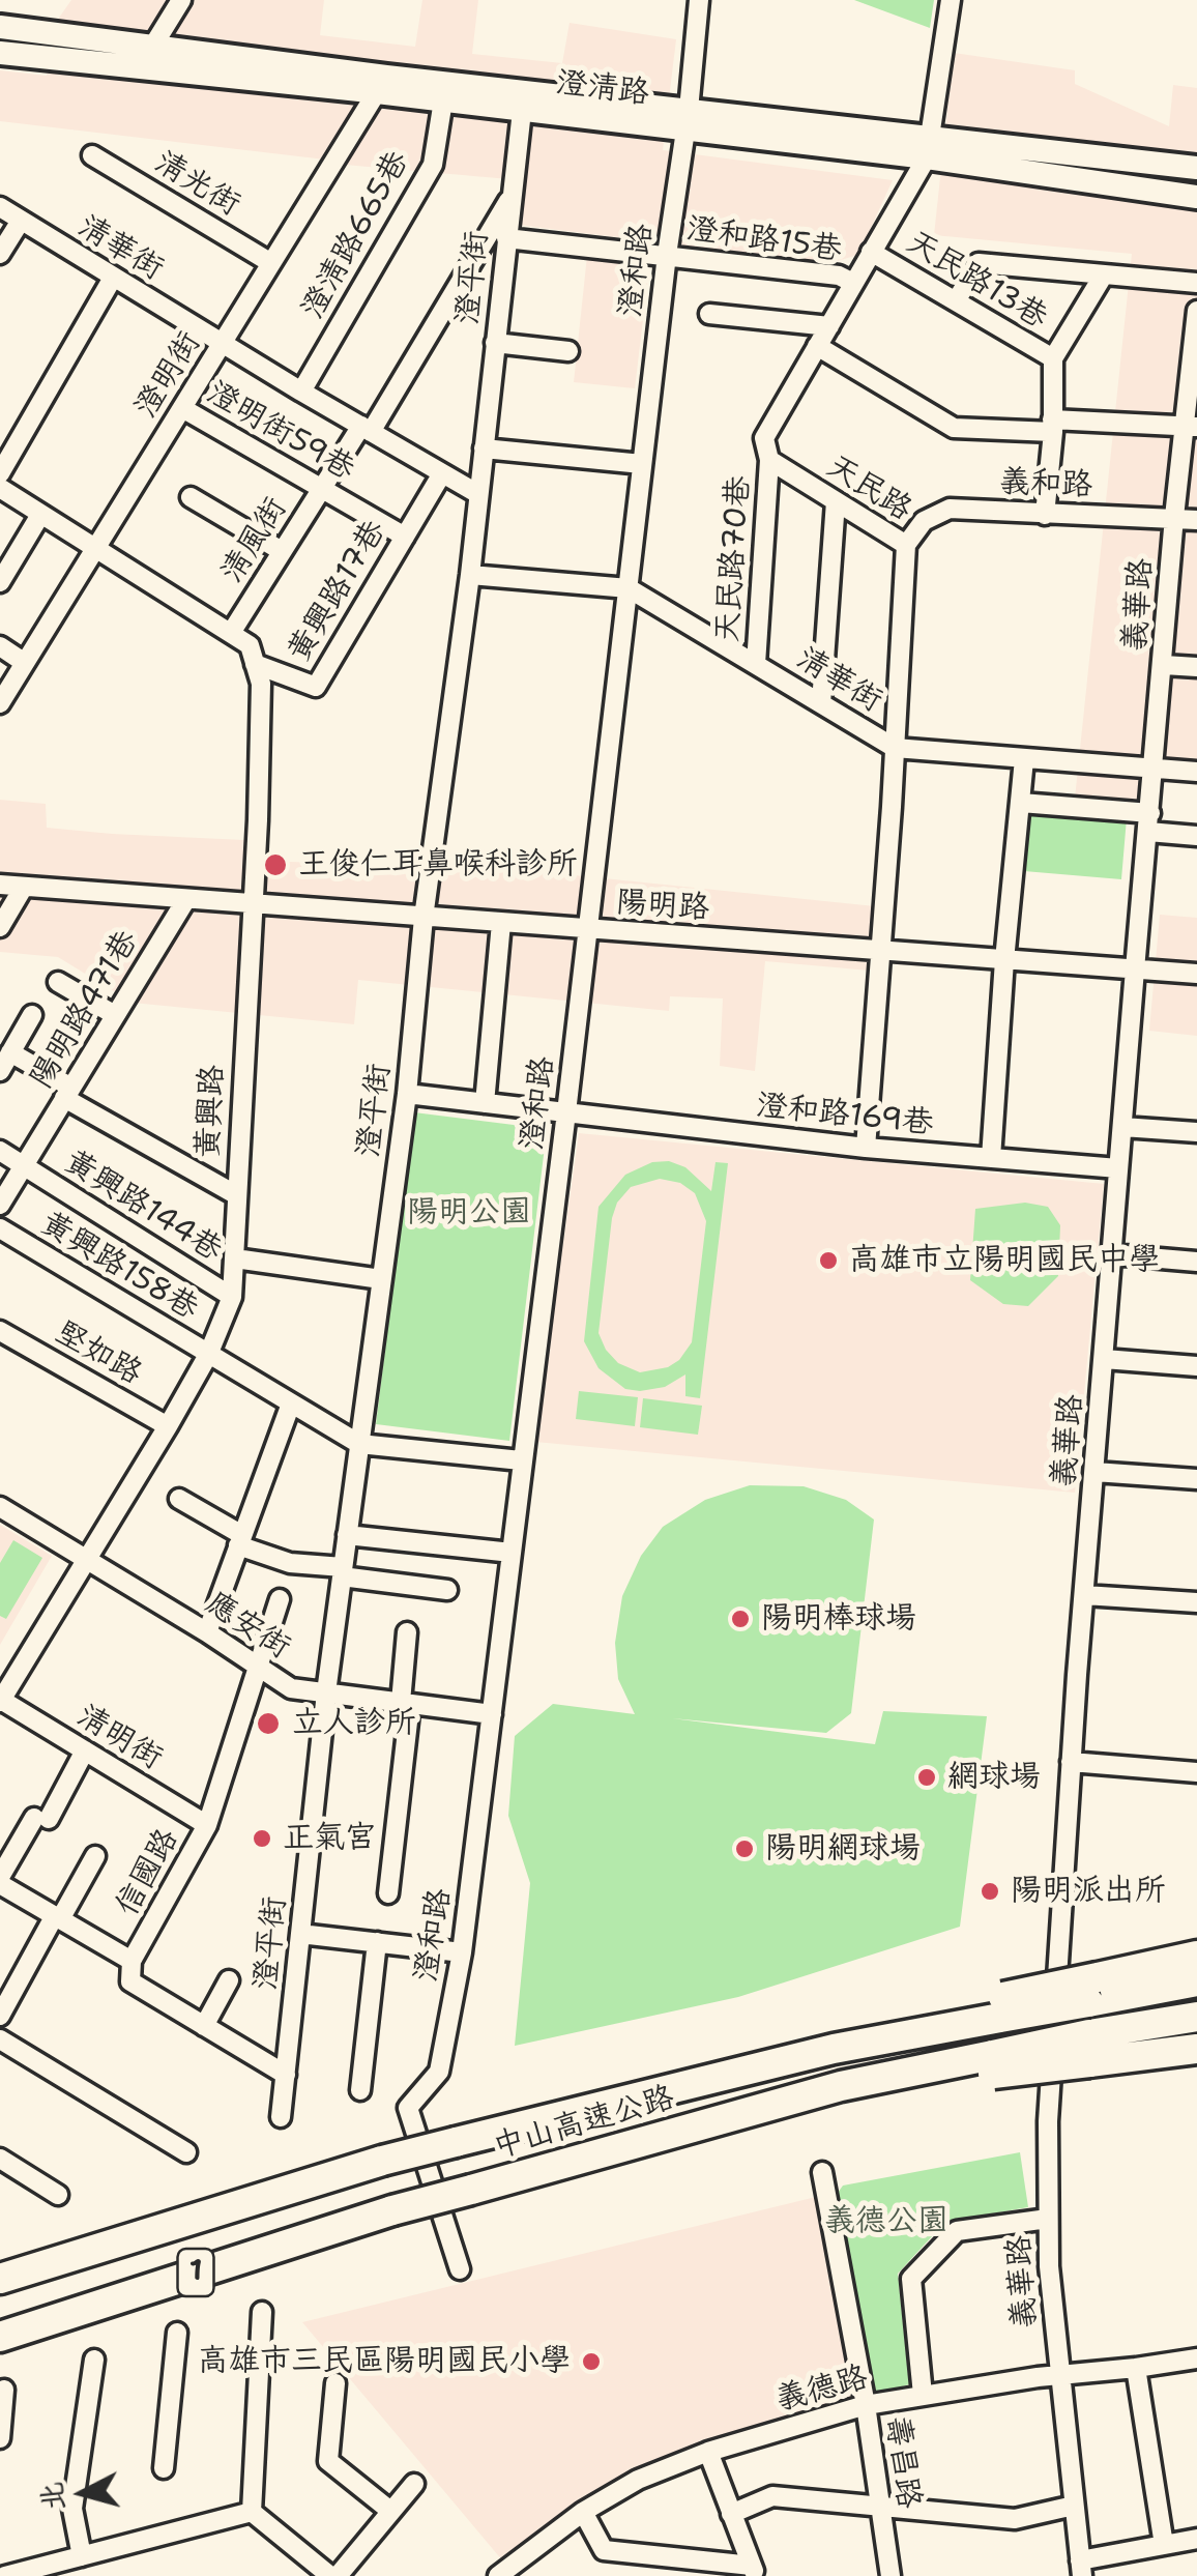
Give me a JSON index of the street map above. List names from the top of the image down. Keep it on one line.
{"streets":{"highway":["中山高速公路","1"],"main road":["澄清路"],"street":["清光街","澄清路665巷","澄和路15巷","清華街","澄和路","澄平街","天民路13巷","澄明街","澄明街59巷","義和路","天民路","清風街","天民路70巷","黃興路17巷","義華路","陽明路","陽明路471巷","黃興路","澄和路169巷","黃興路144巷","黃興路158巷","堅如路","應安街","清明街","信國路","義德路","壽昌路"]},"crossings":[["澄清路","澄清路665巷"],["澄清路","澄和路"],["澄清路","澄平街"],["澄清路","澄明街"],["清光街","澄明街"],["澄清路665巷","清華街"],["澄和路15巷","澄和路"],["澄和路15巷","澄平街"],["清華街","澄和路"],["清華街","澄平街"],["清華街","澄明街"],["清華街","天民路"],["清華街","清風街"],["清華街","天民路70巷"],["清華街","黃興路17巷"],["清華街","義華路"],["澄和路","陽明路"],["澄和路","澄和路169巷"],["澄和路","應安街"],["澄平街","清風街"],["澄平街","陽明路"],["澄平街","澄和路169巷"],["澄平街","黃興路158巷"],["澄平街","應安街"],["澄明街","澄明街59巷"],["澄明街59巷","清風街"],["澄明街59巷","黃興路17巷"],["義和路","天民路"],["義和路","義華路"],["天民路","天民路70巷"],["天民路","陽明路"],["天民路","澄和路169巷"],["黃興路17巷","黃興路"],["義華路","陽明路"],["義華路","澄和路169巷"],["義華路","義德路"],["陽明路","陽明路471巷"],["陽明路","黃興路"],["陽明路471巷","黃興路144巷"],["黃興路","黃興路144巷"],["黃興路","黃興路158巷"],["黃興路","堅如路"],["黃興路","應安街"],["黃興路","清明街"],["應安街","信國路"],["清明街","信國路"],["義德路","壽昌路"]],"parks":["陽明公園","義德公園"],"places":["王俊仁耳鼻喉科診所","高雄市立陽明國民中學","陽明棒球場","立人診所","網球場","正氣宮","陽明網球場","陽明派出所","高雄市三民區陽明國民小學"],"north":"left"}
